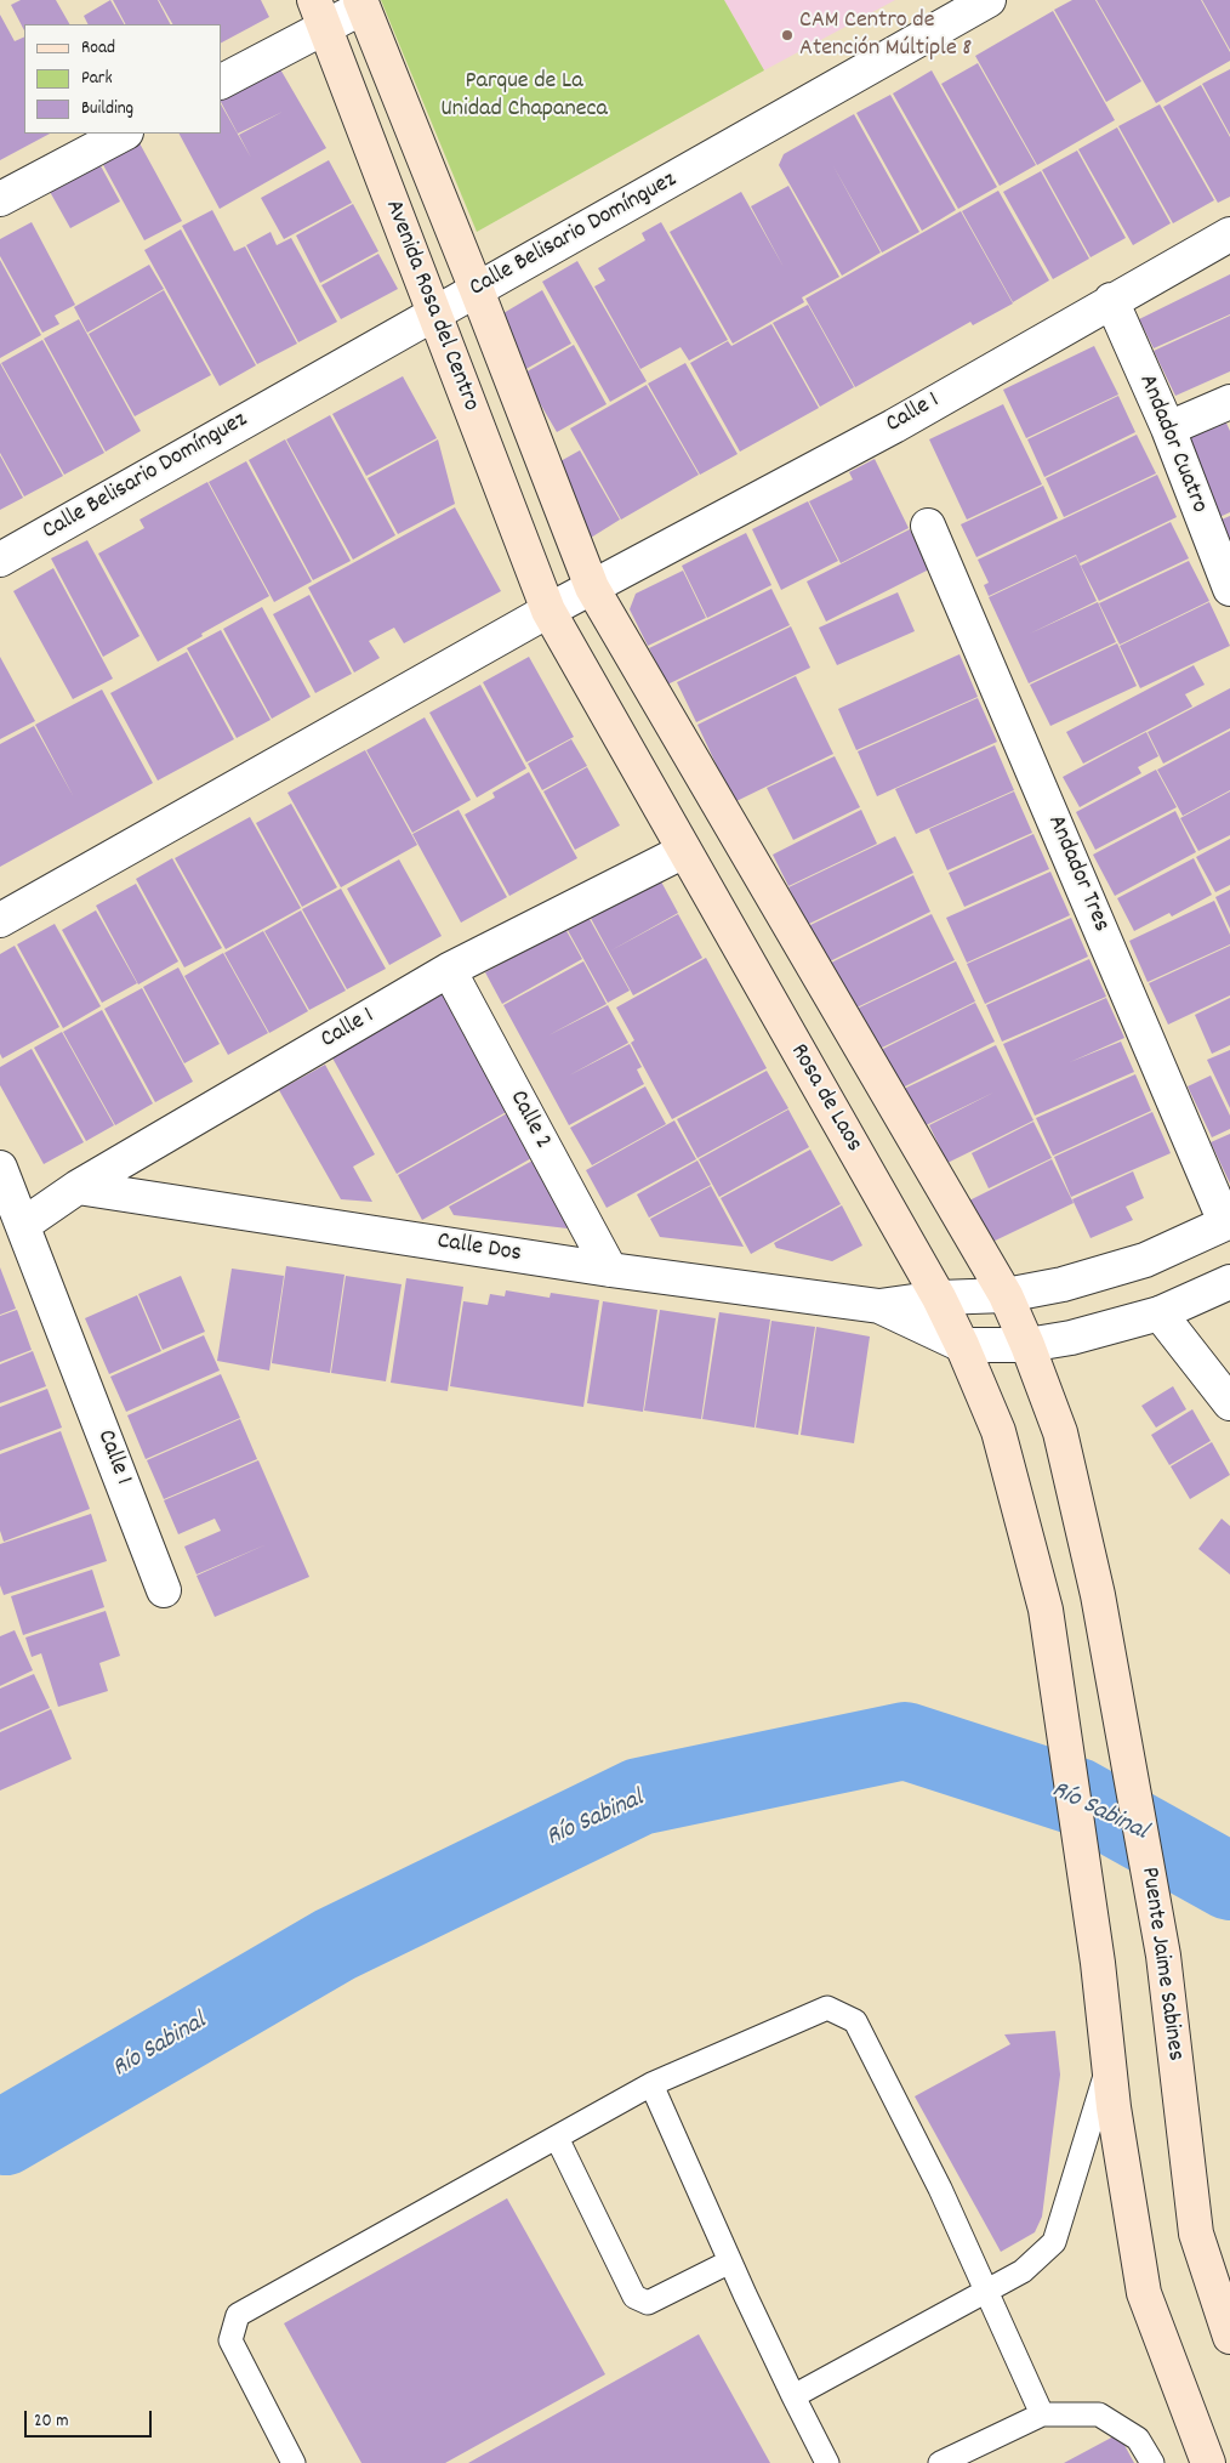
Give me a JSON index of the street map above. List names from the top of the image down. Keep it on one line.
{"streets":{"main road":["Avenida Rosa del Centro","Rosa de Laos","Puente Jaime Sabines"],"street":["Calle Belisario Domínguez","Calle 1","Andador Cuatro","Andador Tres","Calle 2","Calle Dos"]},"crossings":[["Calle Belisario Domínguez","Avenida Rosa del Centro"],["Avenida Rosa del Centro","Calle 1"],["Avenida Rosa del Centro","Rosa de Laos"],["Calle 1","Andador Cuatro"],["Calle 1","Rosa de Laos"],["Calle 1","Calle 2"],["Calle 1","Calle Dos"],["Andador Tres","Calle Dos"],["Rosa de Laos","Calle Dos"],["Calle 2","Calle Dos"],["Calle Dos","Puente Jaime Sabines"]],"water":["Río Sabinal"],"parks":["Parque de La Unidad Chapaneca"],"places":["CAM Centro de Atención Múltiple 8"],"legend":["Road","Park","Building"],"scale_bar":"20 m"}
